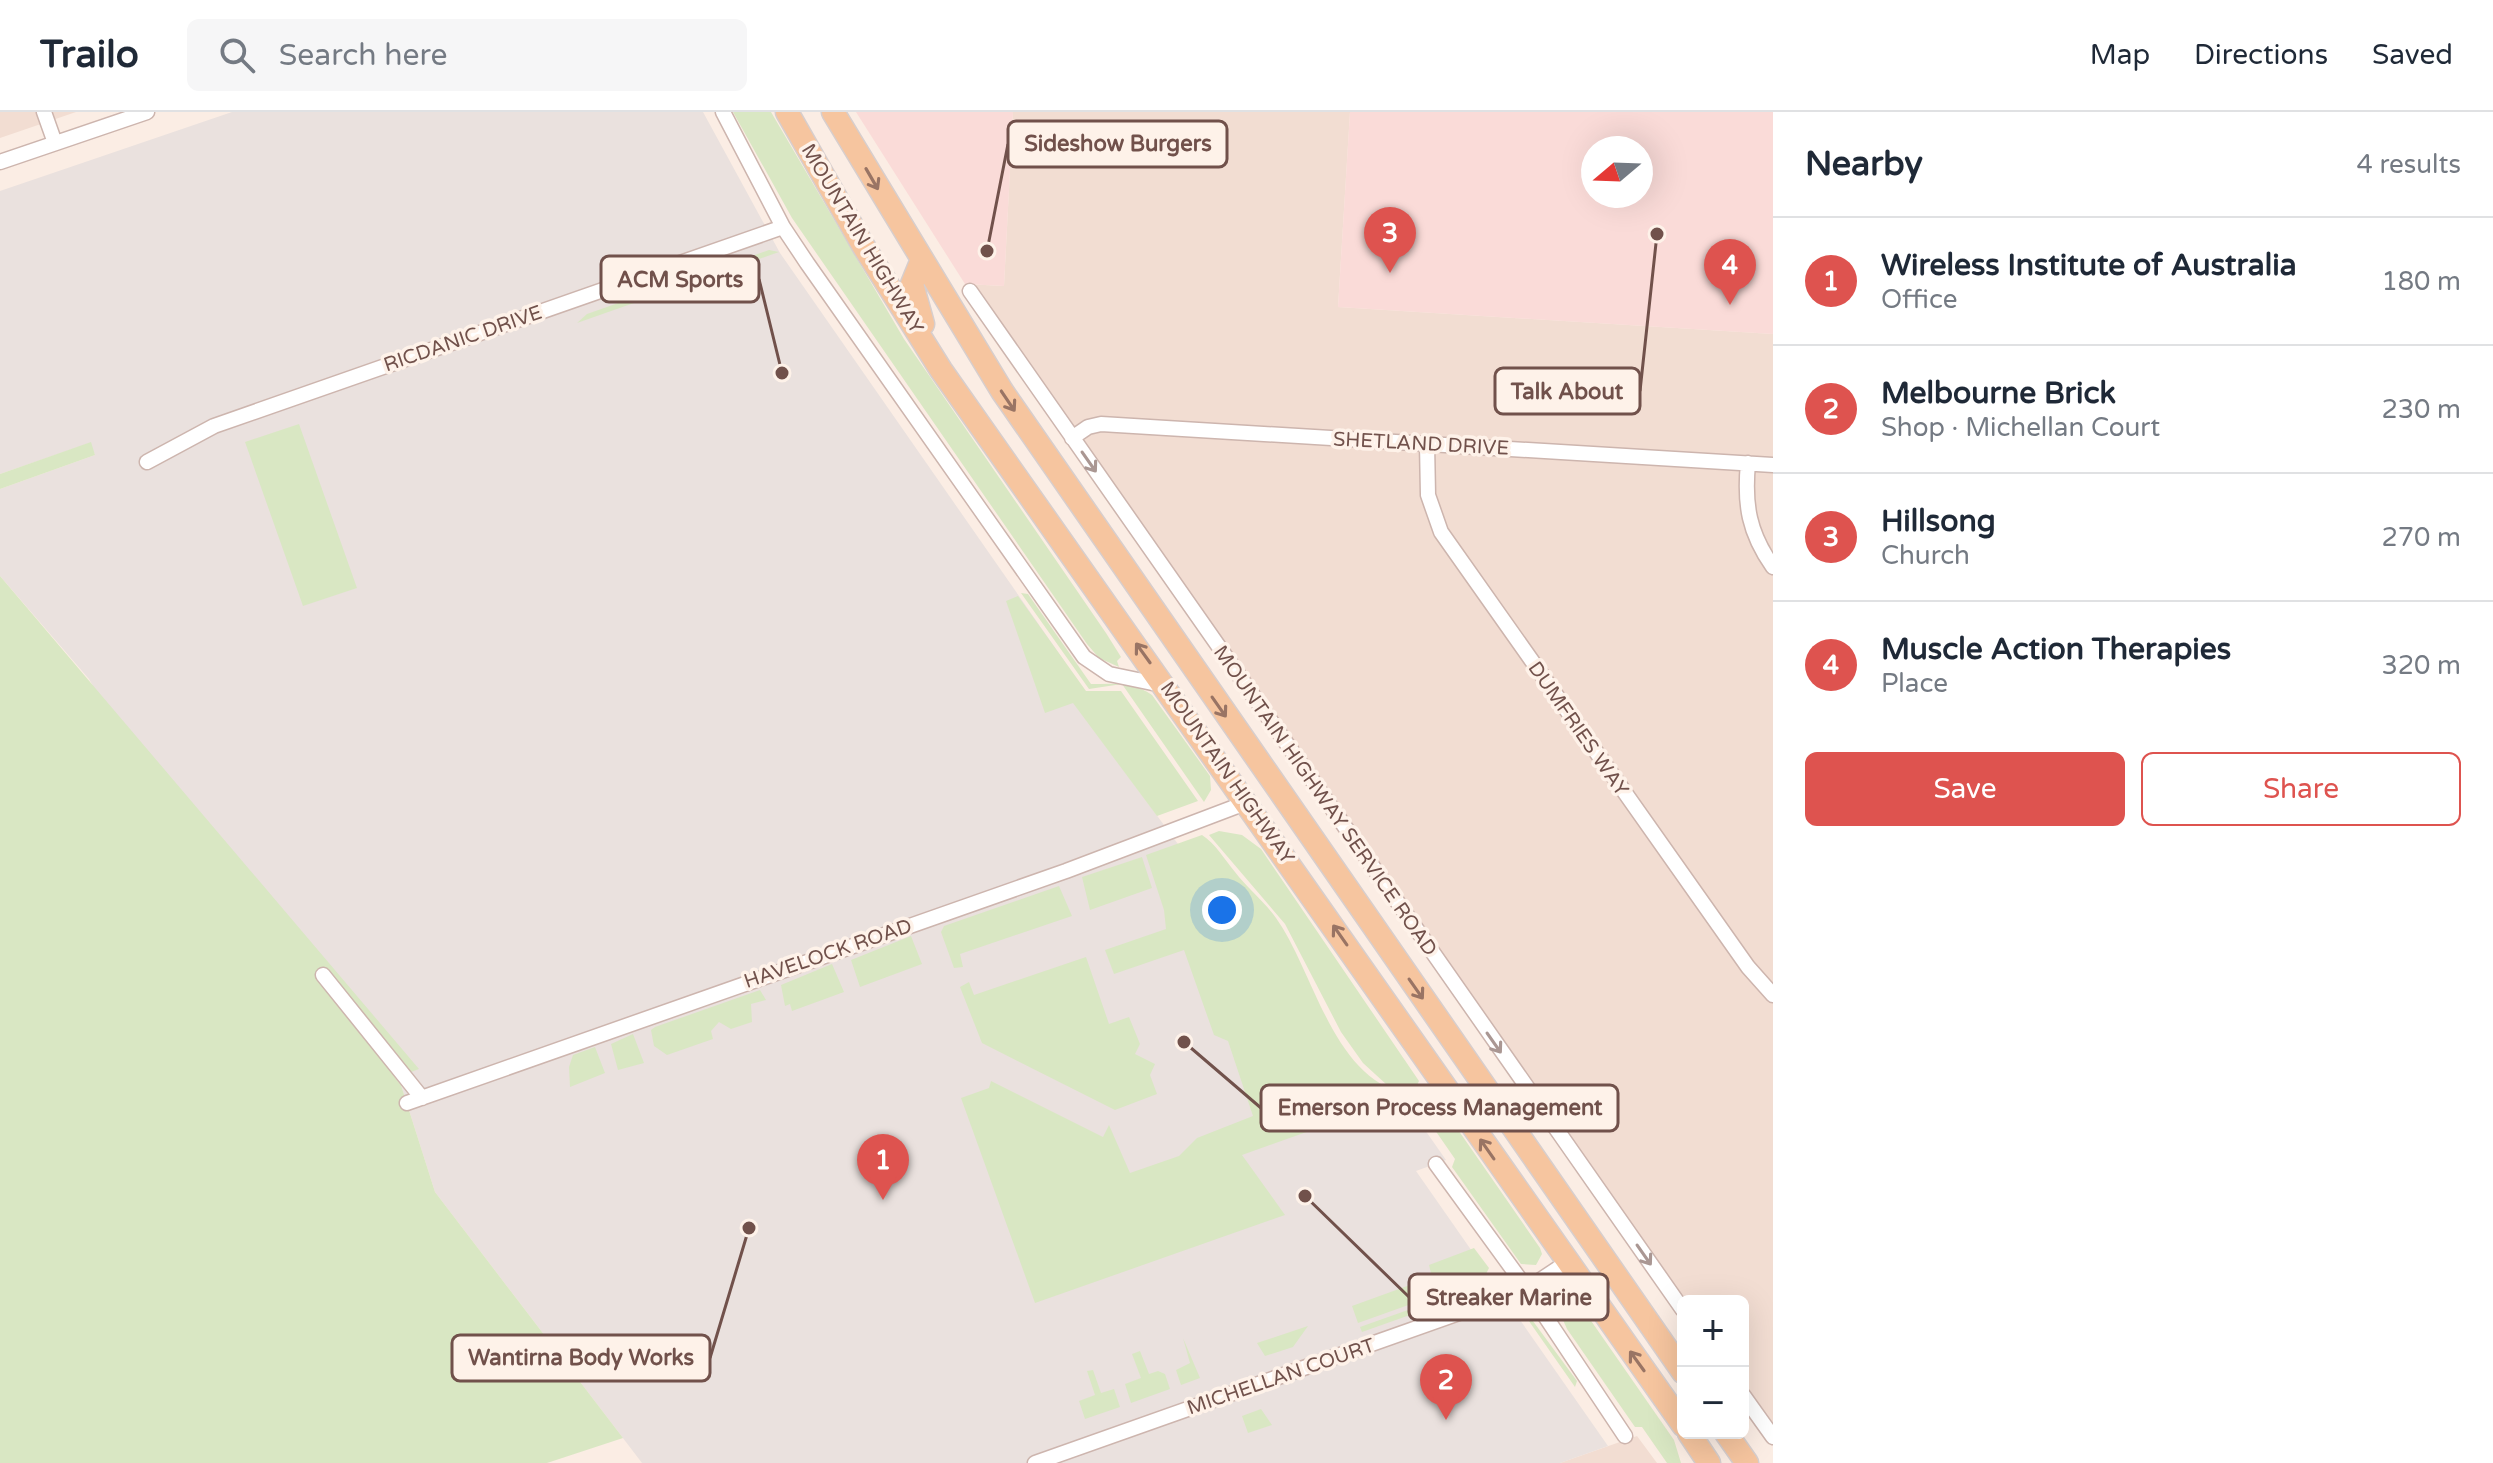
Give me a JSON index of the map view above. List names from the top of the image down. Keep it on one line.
{"streets":{"main road":["MOUNTAIN HIGHWAY"],"street":["RICDANIC DRIVE","SHETLAND DRIVE","DUMFRIES WAY","MOUNTAIN HIGHWAY SERVICE ROAD","HAVELOCK ROAD","MICHELLAN COURT"]},"crossings":[["MOUNTAIN HIGHWAY","HAVELOCK ROAD"],["MOUNTAIN HIGHWAY","MICHELLAN COURT"],["SHETLAND DRIVE","DUMFRIES WAY"],["SHETLAND DRIVE","MOUNTAIN HIGHWAY SERVICE ROAD"]],"places":["Talk About","Sideshow Burgers","ACM Sports","Emerson Process Management","Streaker Marine","Wantirna Body Works"],"north":"left","page":{"header":"Trailo","search":"Search here","nav":["Map","Directions","Saved"],"heading":["Nearby","4 results"],"pins":["3","4","1","2"],"list":[{"mark":"1","name":"Wireless Institute of Australia","note":"Office","value":"180 m"},{"mark":"2","name":"Melbourne Brick","note":"Shop · Michellan Court","value":"230 m"},{"mark":"3","name":"Hillsong","note":"Church","value":"270 m"},{"mark":"4","name":"Muscle Action Therapies","note":"Place","value":"320 m"}],"buttons":["Save","Share"],"map_buttons":["+","−"]}}
